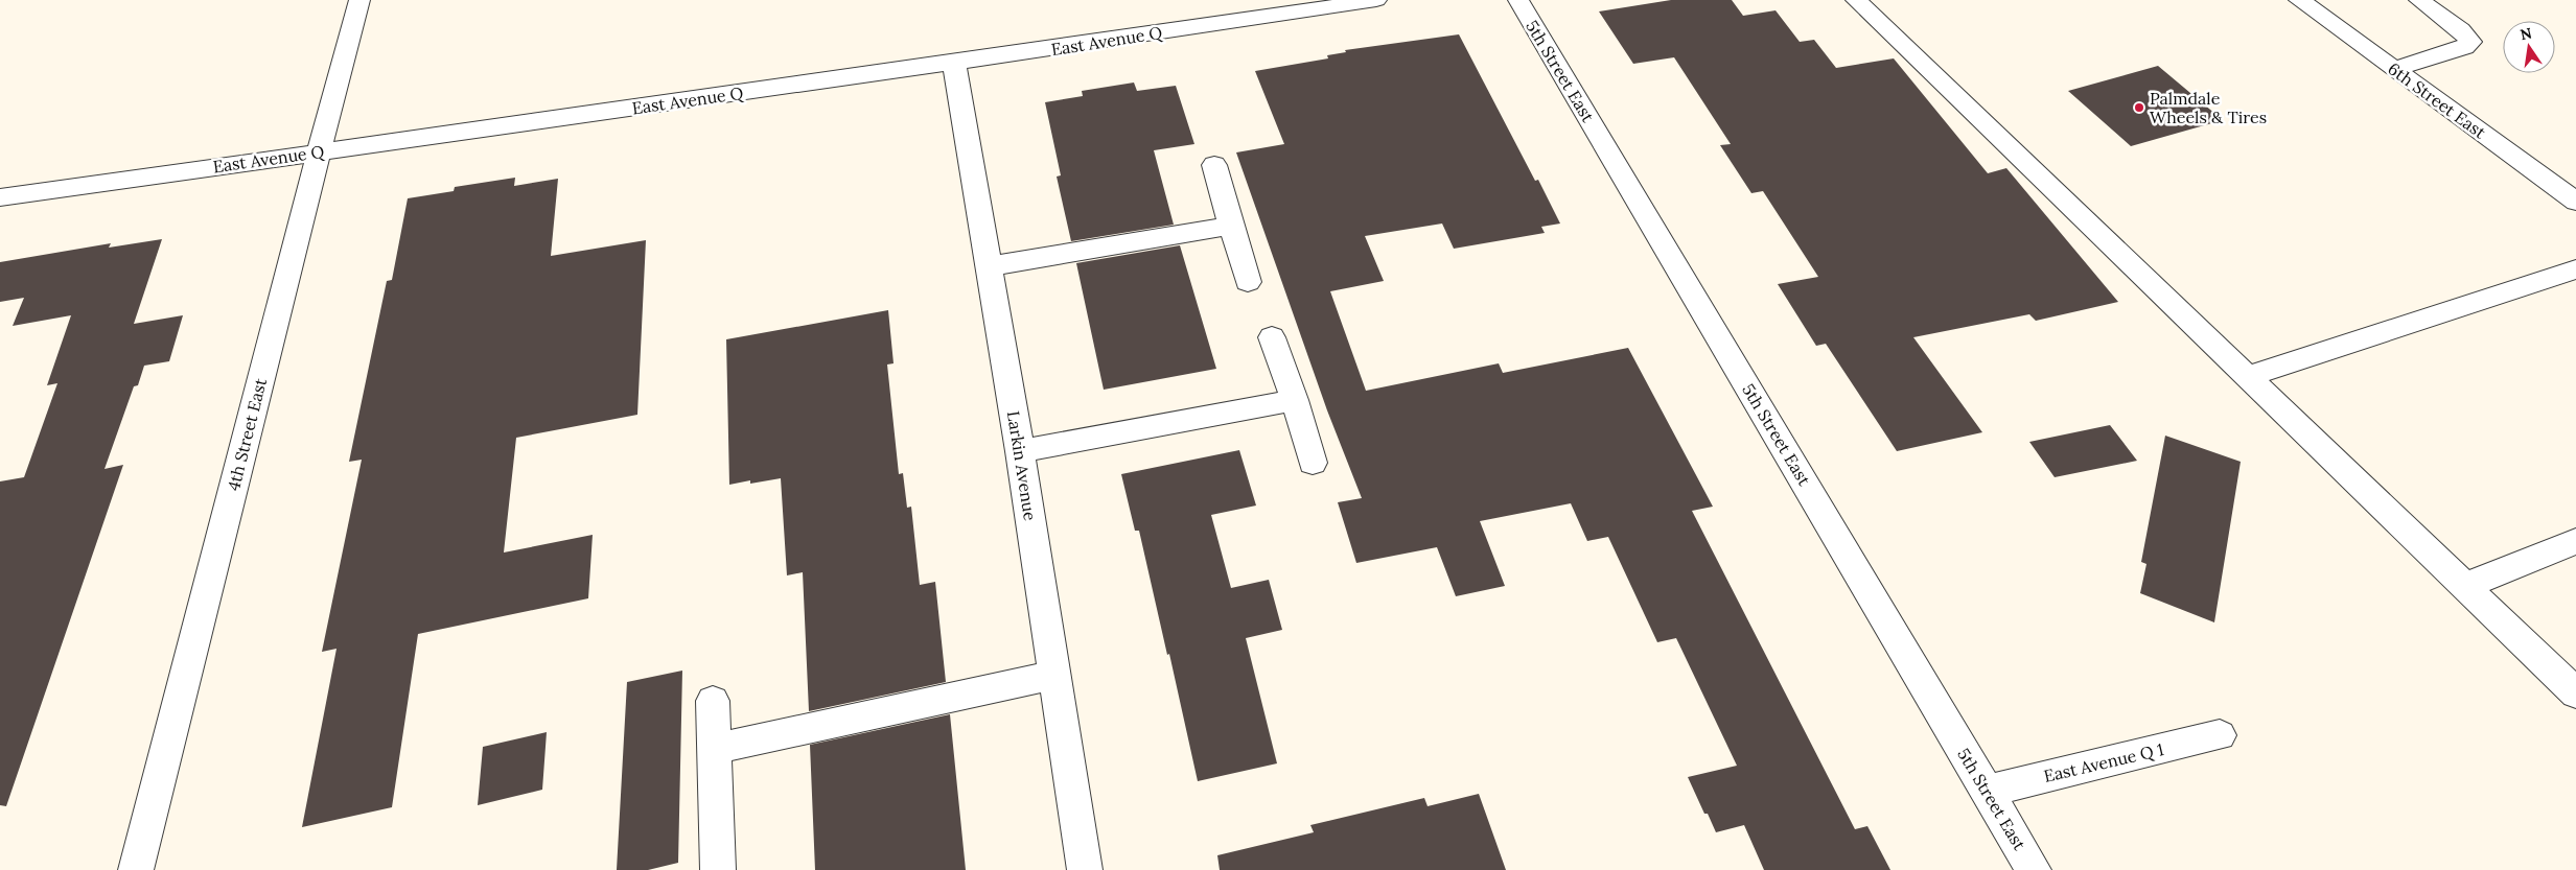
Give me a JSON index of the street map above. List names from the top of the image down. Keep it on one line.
{"streets":{"street":["East Avenue Q","5th Street East","6th Street East","4th Street East","Larkin Avenue","East Avenue Q 1"]},"crossings":[["East Avenue Q","4th Street East"],["East Avenue Q","Larkin Avenue"],["5th Street East","East Avenue Q 1"]],"places":["Palmdale Wheels & Tires"],"north":"top"}
